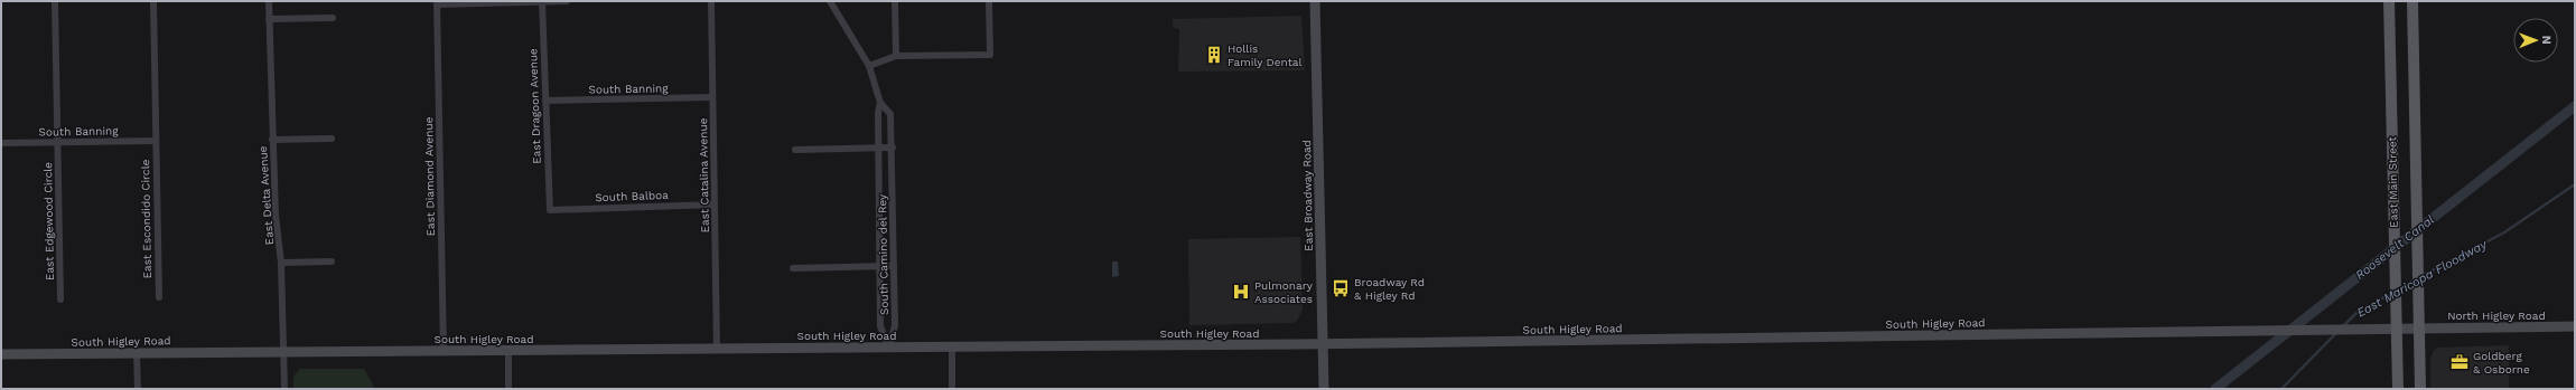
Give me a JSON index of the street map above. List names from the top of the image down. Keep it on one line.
{"streets":{"main road":["East Main Street","East Broadway Road","North Higley Road","South Higley Road"],"street":["South Banning","East Dragoon Avenue","East Catalina Avenue","East Diamond Avenue","East Delta Avenue","South Balboa","East Escondido Circle","East Edgewood Circle","South Camino del Rey"]},"crossings":[["South Banning","East Dragoon Avenue"],["South Banning","East Catalina Avenue"],["South Banning","East Escondido Circle"],["South Banning","East Edgewood Circle"],["East Dragoon Avenue","South Balboa"],["East Catalina Avenue","South Balboa"],["East Catalina Avenue","South Higley Road"],["East Diamond Avenue","South Higley Road"],["East Main Street","South Higley Road"],["East Delta Avenue","South Higley Road"],["East Broadway Road","South Higley Road"],["South Camino del Rey","South Higley Road"],["North Higley Road","South Higley Road"]],"water":["Roosevelt Canal","East Maricopa Floodway"],"places":{"building":["Hollis Family Dental"],"bus stop":["Broadway Rd & Higley Rd"],"hospital":["Pulmonary Associates"],"office":["Goldberg & Osborne"]},"north":"right"}
